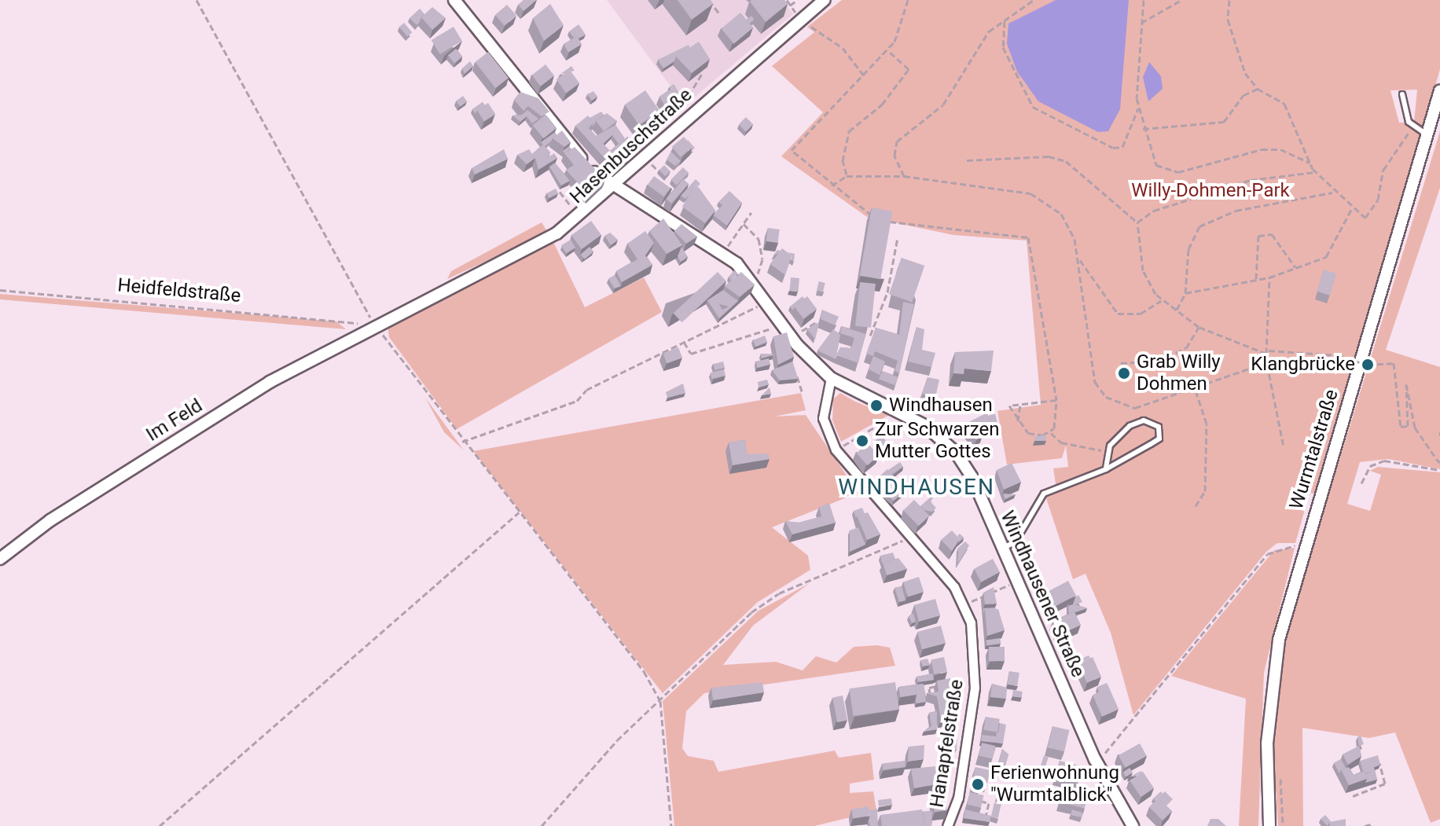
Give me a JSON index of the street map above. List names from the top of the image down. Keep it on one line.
{"streets":{"street":["Hasenbuschstraße","Im Feld","Wurmtalstraße","Windhausener Straße","Hanapfelstraße"],"path":["Heidfeldstraße"]},"crossings":[["Hasenbuschstraße","Im Feld"],["Hasenbuschstraße","Windhausener Straße"]],"districts":["WINDHAUSEN"],"parks":["Willy-Dohmen-Park"],"places":["Klangbrücke","Grab Willy Dohmen","Windhausen","Zur Schwarzen Mutter Gottes","Ferienwohnung \"Wurmtalblick\""]}
